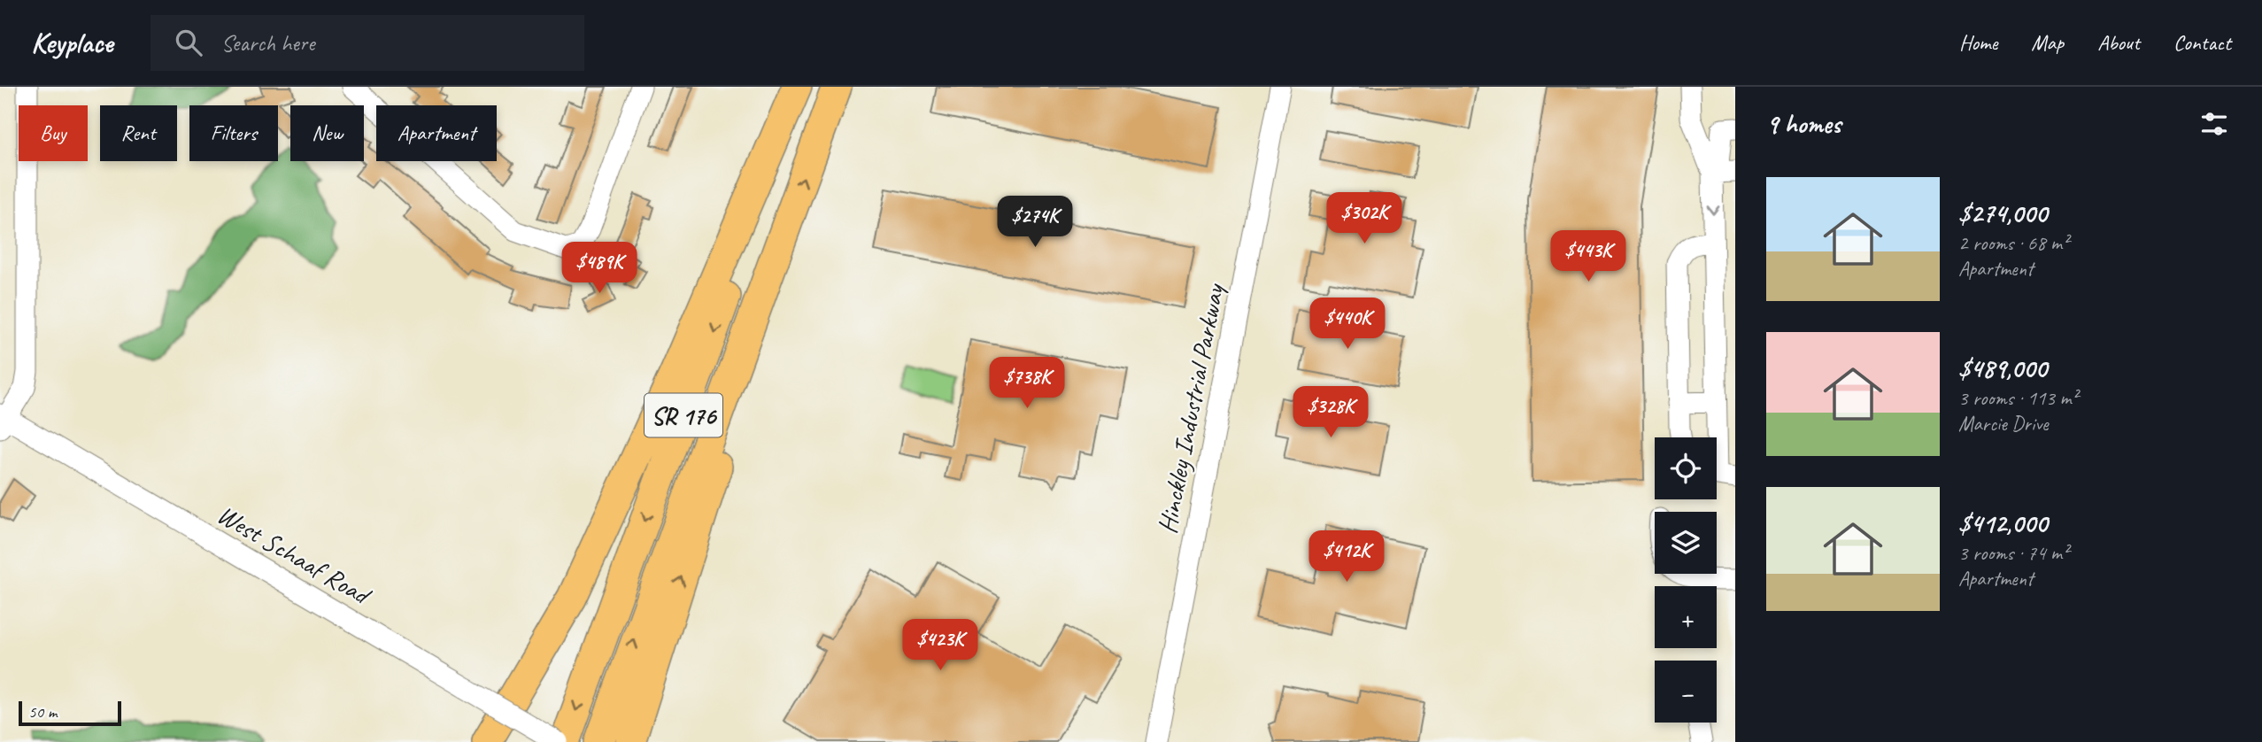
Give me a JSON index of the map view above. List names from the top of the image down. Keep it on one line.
{"streets":{"highway":["SR 176"],"street":["Hinckley Industrial Parkway","West Schaaf Road"]},"scale_bar":"50 m","page":{"header":"Keyplace","search":"Search here","nav":["Home","Map","About","Contact"],"heading":"9 homes","chip":["Buy","Rent","Filters","New","Apartment"],"list":[{"name":"$274,000","note":"2 rooms · 68 m² · Apartment"},{"name":"$489,000","note":"3 rooms · 113 m² · Marcie Drive"},{"name":"$412,000","note":"3 rooms · 74 m² · Apartment"}],"price":["$302K","$274K","$443K","$489K","$440K","$738K","$328K","$412K","$423K"],"map_buttons":["+","−"],"scale":"50 m"}}
